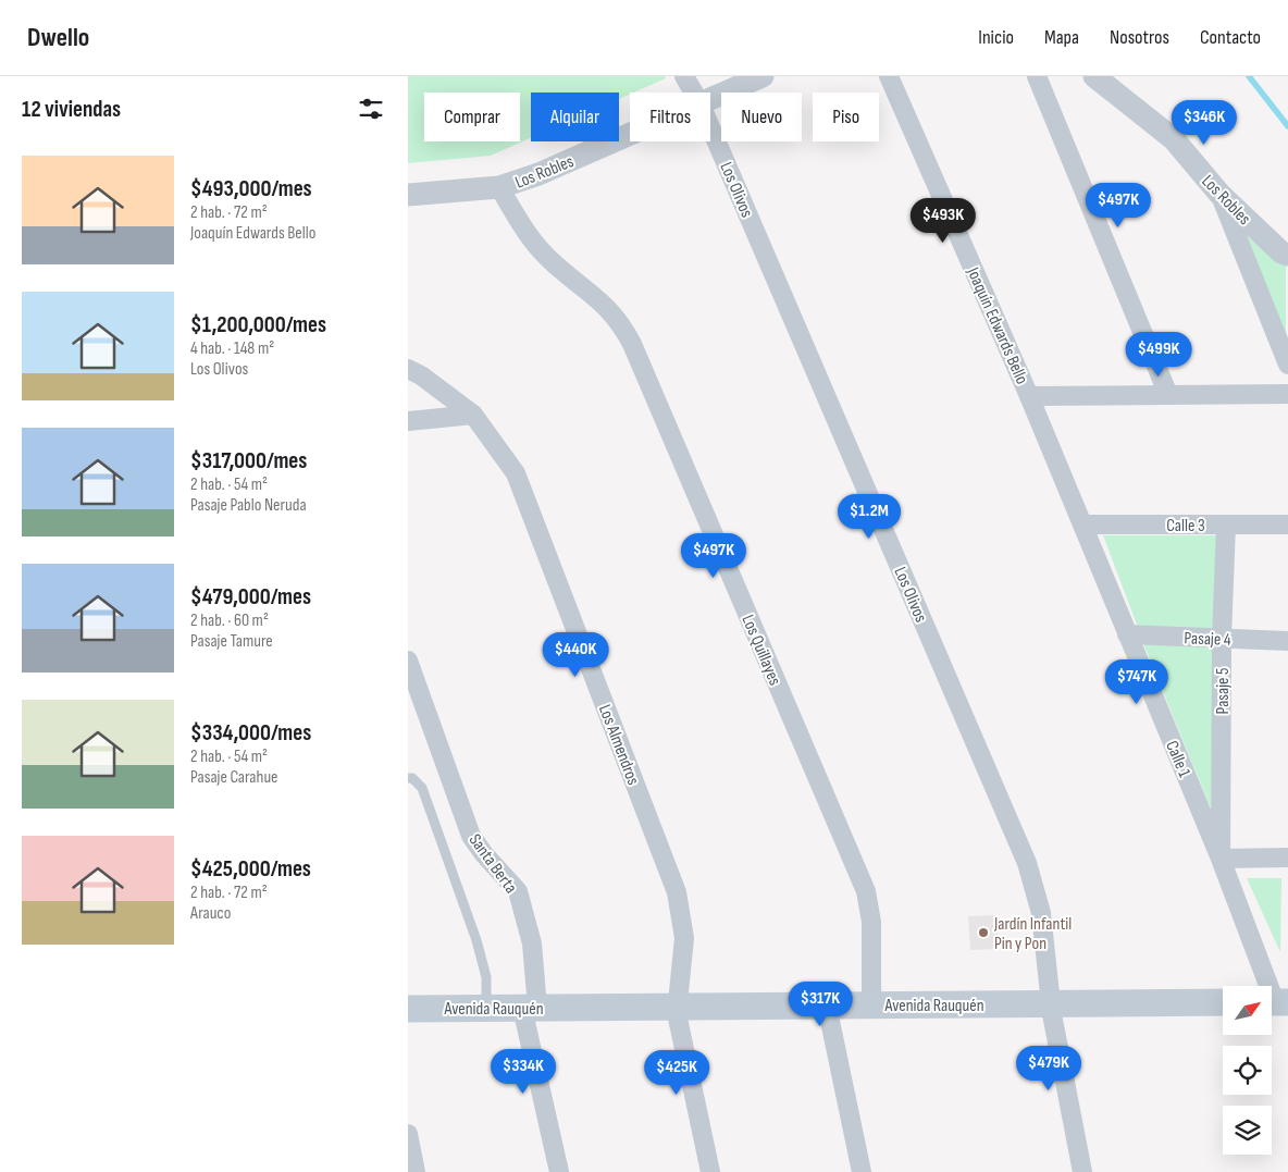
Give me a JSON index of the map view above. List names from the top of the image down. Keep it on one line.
{"streets":{"main road":["Avenida Rauquén"],"street":["Los Robles","Los Olivos","Joaquín Edwards Bello","Calle 3","Pasaje 4","Los Quillayes","Pasaje 5","Los Almendros","Calle 1","Santa Berta"]},"crossings":[["Los Robles","Los Quillayes"],["Los Olivos","Avenida Rauquén"],["Joaquín Edwards Bello","Calle 1"],["Calle 3","Pasaje 5"],["Calle 3","Calle 1"],["Pasaje 4","Pasaje 5"],["Pasaje 4","Calle 1"],["Los Quillayes","Avenida Rauquén"],["Pasaje 5","Calle 1"],["Los Almendros","Avenida Rauquén"],["Santa Berta","Avenida Rauquén"]],"places":["Jardín Infantil Pin y Pon"],"north":"top right","page":{"header":"Dwello","nav":["Inicio","Mapa","Nosotros","Contacto"],"heading":"12 viviendas","chip":["Comprar","Alquilar","Filtros","Nuevo","Piso"],"price":["$346K","$497K","$493K","$499K","$1.2M","$497K","$440K","$747K","$317K","$479K","$334K","$425K"],"list":[{"name":"$493,000/mes","note":"2 hab. · 72 m² · Joaquín Edwards Bello"},{"name":"$1,200,000/mes","note":"4 hab. · 148 m² · Los Olivos"},{"name":"$317,000/mes","note":"2 hab. · 54 m² · Pasaje Pablo Neruda"},{"name":"$479,000/mes","note":"2 hab. · 60 m² · Pasaje Tamure"},{"name":"$334,000/mes","note":"2 hab. · 54 m² · Pasaje Carahue"},{"name":"$425,000/mes","note":"2 hab. · 72 m² · Arauco"}]}}
